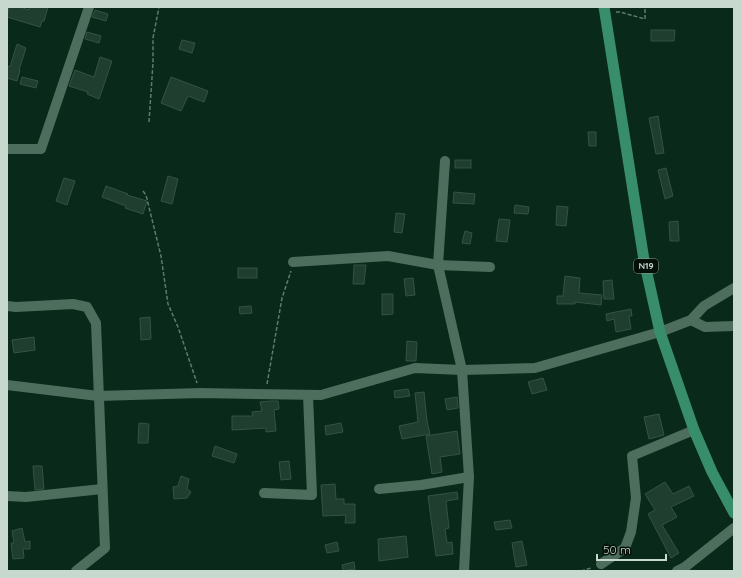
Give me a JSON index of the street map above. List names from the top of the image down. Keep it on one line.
{"streets":{"main road":["N19"]},"scale_bar":"50 m"}
